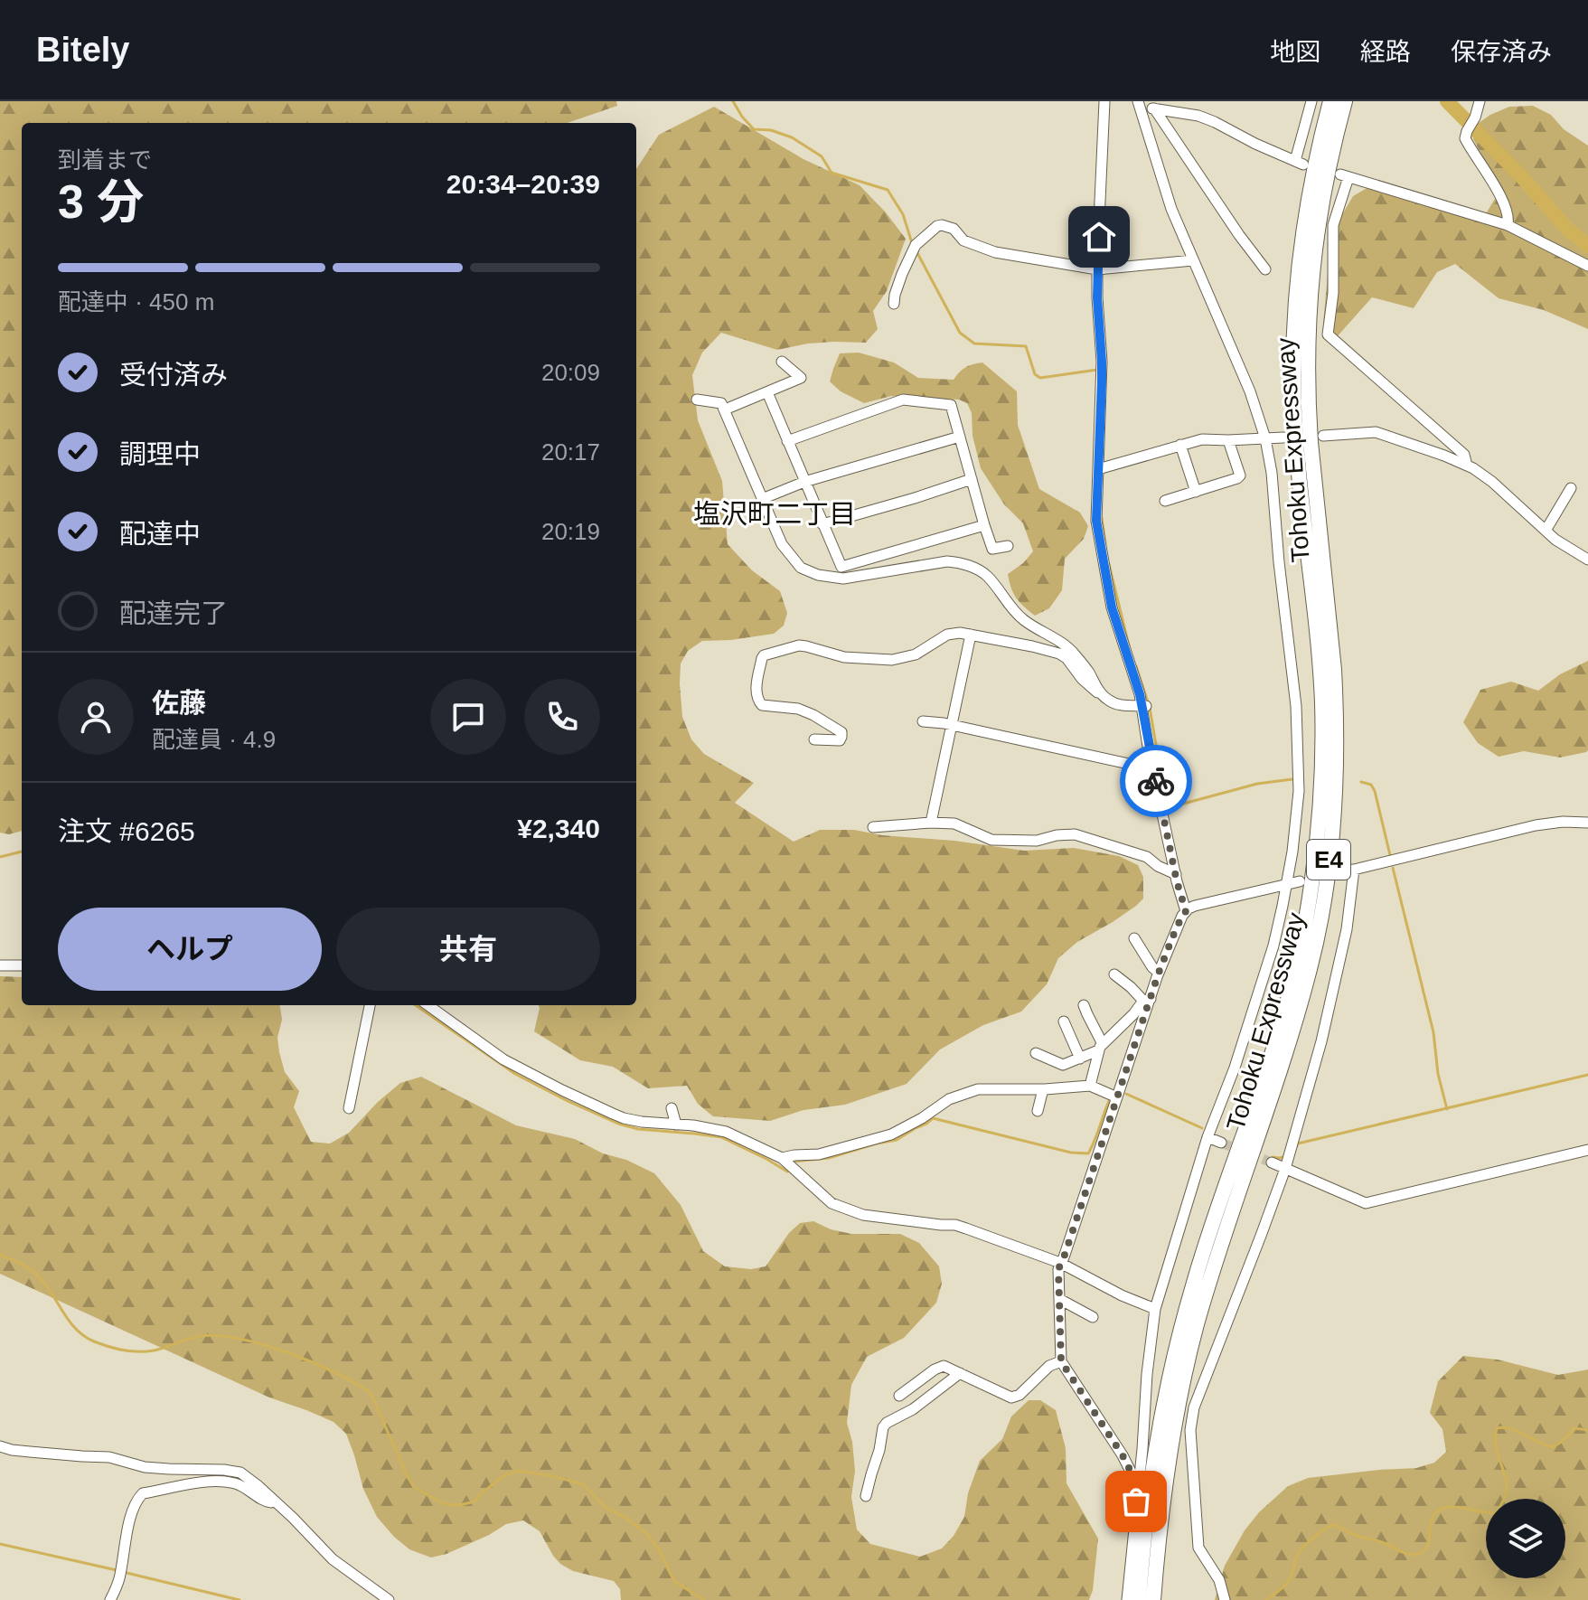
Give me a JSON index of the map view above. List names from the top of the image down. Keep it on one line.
{"streets":{"highway":["Tohoku Expressway","E4"]},"districts":["塩沢町二丁目"],"page":{"header":"Bitely","nav":["地図","経路","保存済み"],"heading":["3 分","到着まで","20:34–20:39"],"panel":["佐藤","配達員 · 4.9","注文 #6265","¥2,340"],"bar":"配達中 · 450 m","list":[["受付済み","20:09"],["調理中","20:17"],["配達中","20:19"],"配達完了"],"buttons":["ヘルプ","共有"]}}
